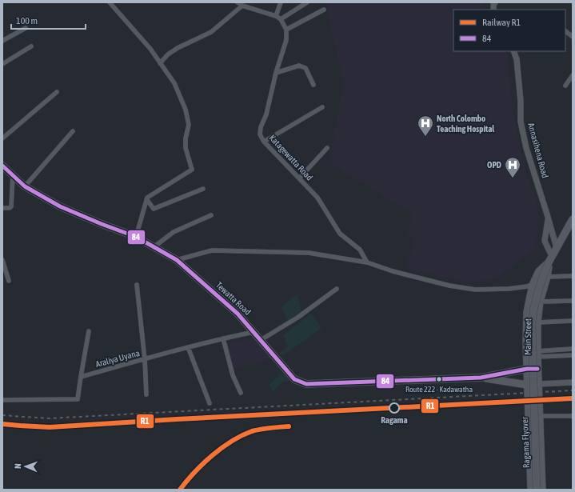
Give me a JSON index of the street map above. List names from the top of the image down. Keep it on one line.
{"streets":{"main road":["Tewatta Road","Main Street","Ragama Flyover"],"street":["Annasihena Road","Katagewatta Road","Araliya Uyana"]},"crossings":[["Annasihena Road","Ragama Flyover"],["Tewatta Road","Main Street"],["Tewatta Road","Araliya Uyana"],["Main Street","Ragama Flyover"]],"places":{"hospital":["North Colombo Teaching Hospital","OPD"],"other":["Route 222 - Kadawatha","Ragama"]},"lines":["transit line 84","rail line R1"],"legend":["Railway R1","84"],"scale_bar":"100 m","north":"left"}
